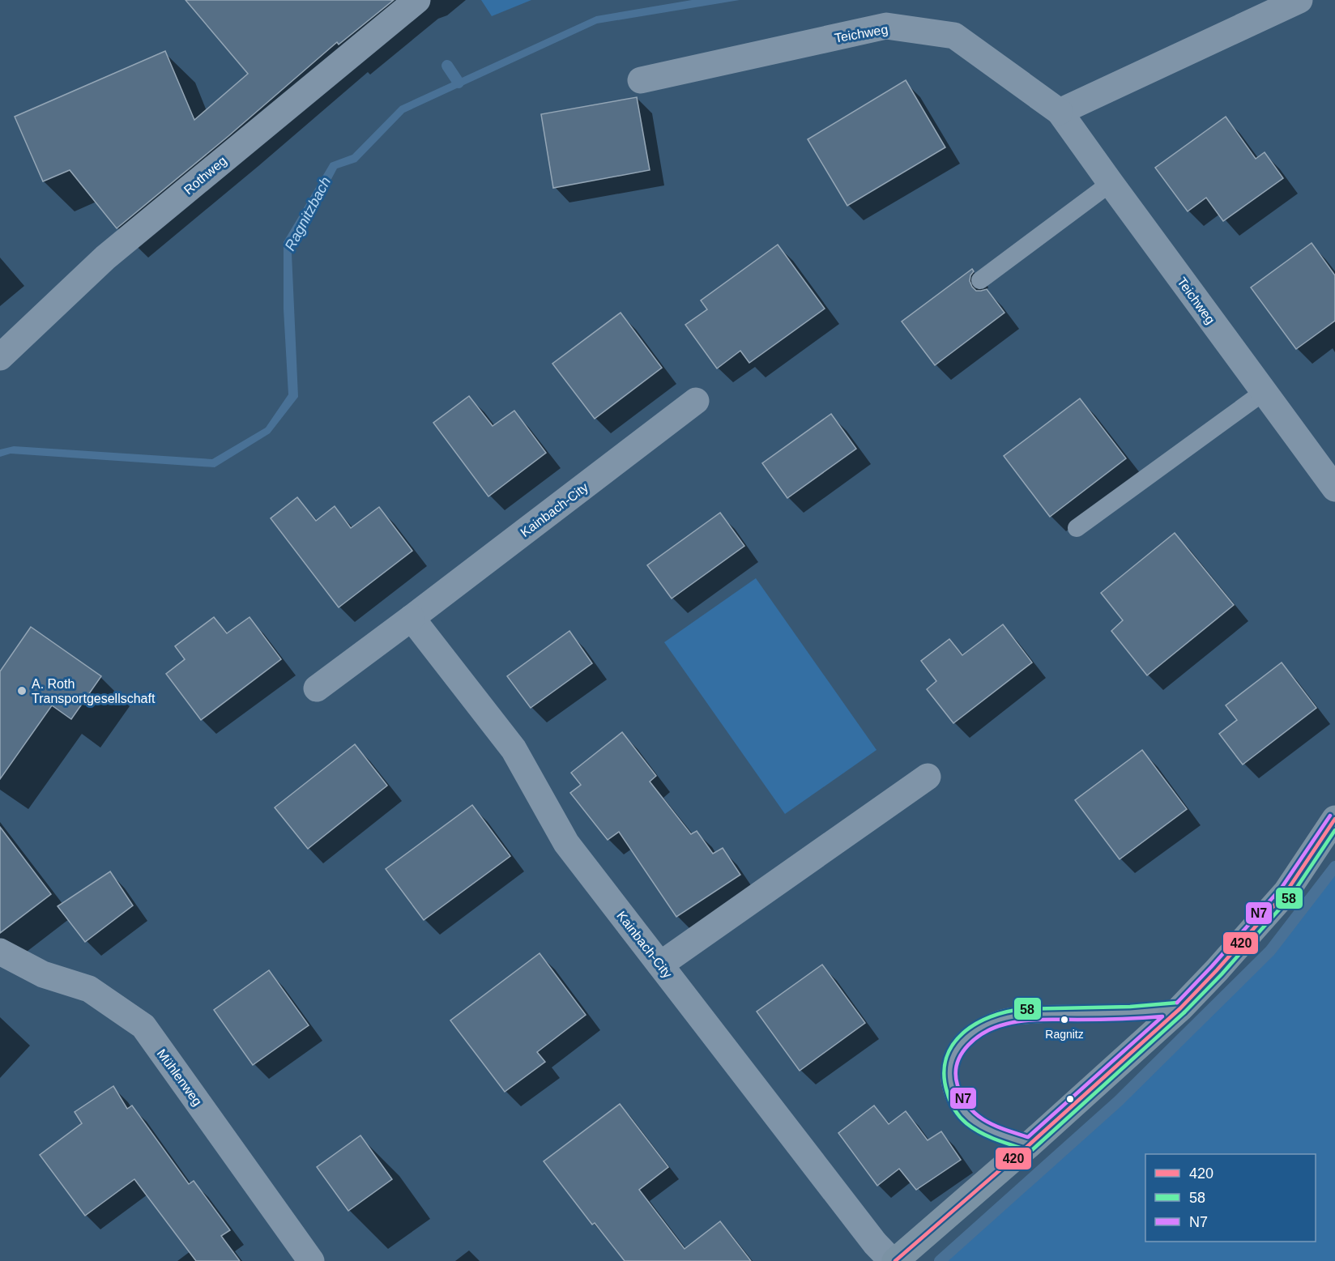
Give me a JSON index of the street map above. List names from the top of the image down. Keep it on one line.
{"streets":{"street":["Teichweg","Rothweg","Kainbach-City","Mühlenweg"]},"water":["Ragnitzbach"],"places":["A. Roth Transportgesellschaft","Ragnitz"],"lines":["transit line N7","transit line 420","transit line 58"],"legend":["420","58","N7"]}
